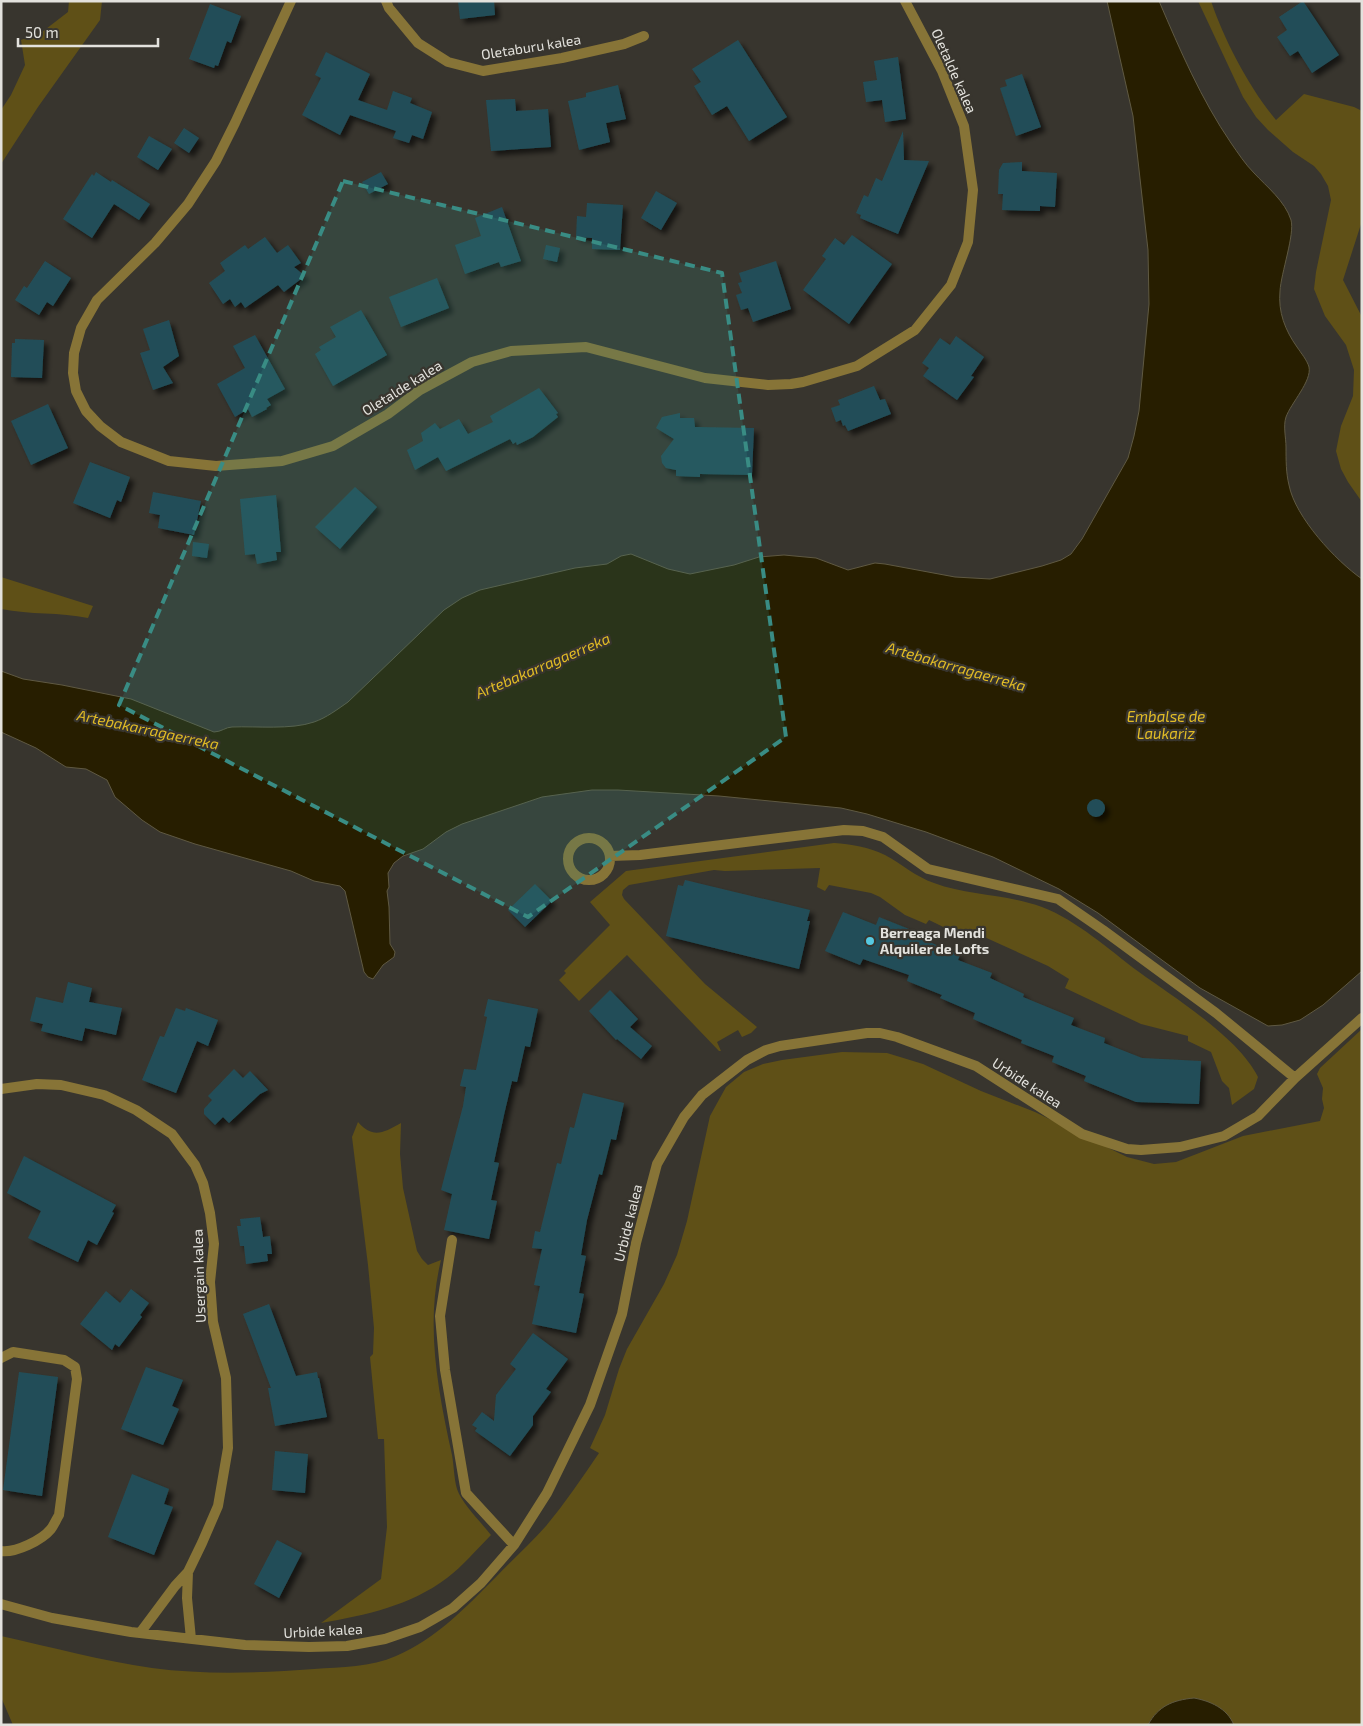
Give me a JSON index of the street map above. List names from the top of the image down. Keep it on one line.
{"streets":{"street":["Oletaburu kalea","Oletalde kalea","Urbide kalea","Usergain kalea"]},"crossings":[["Urbide kalea","Usergain kalea"]],"water":["Artebakarragaerreka","Embalse de Laukariz"],"places":["Berreaga Mendi Alquiler de Lofts"],"scale_bar":"50 m"}
